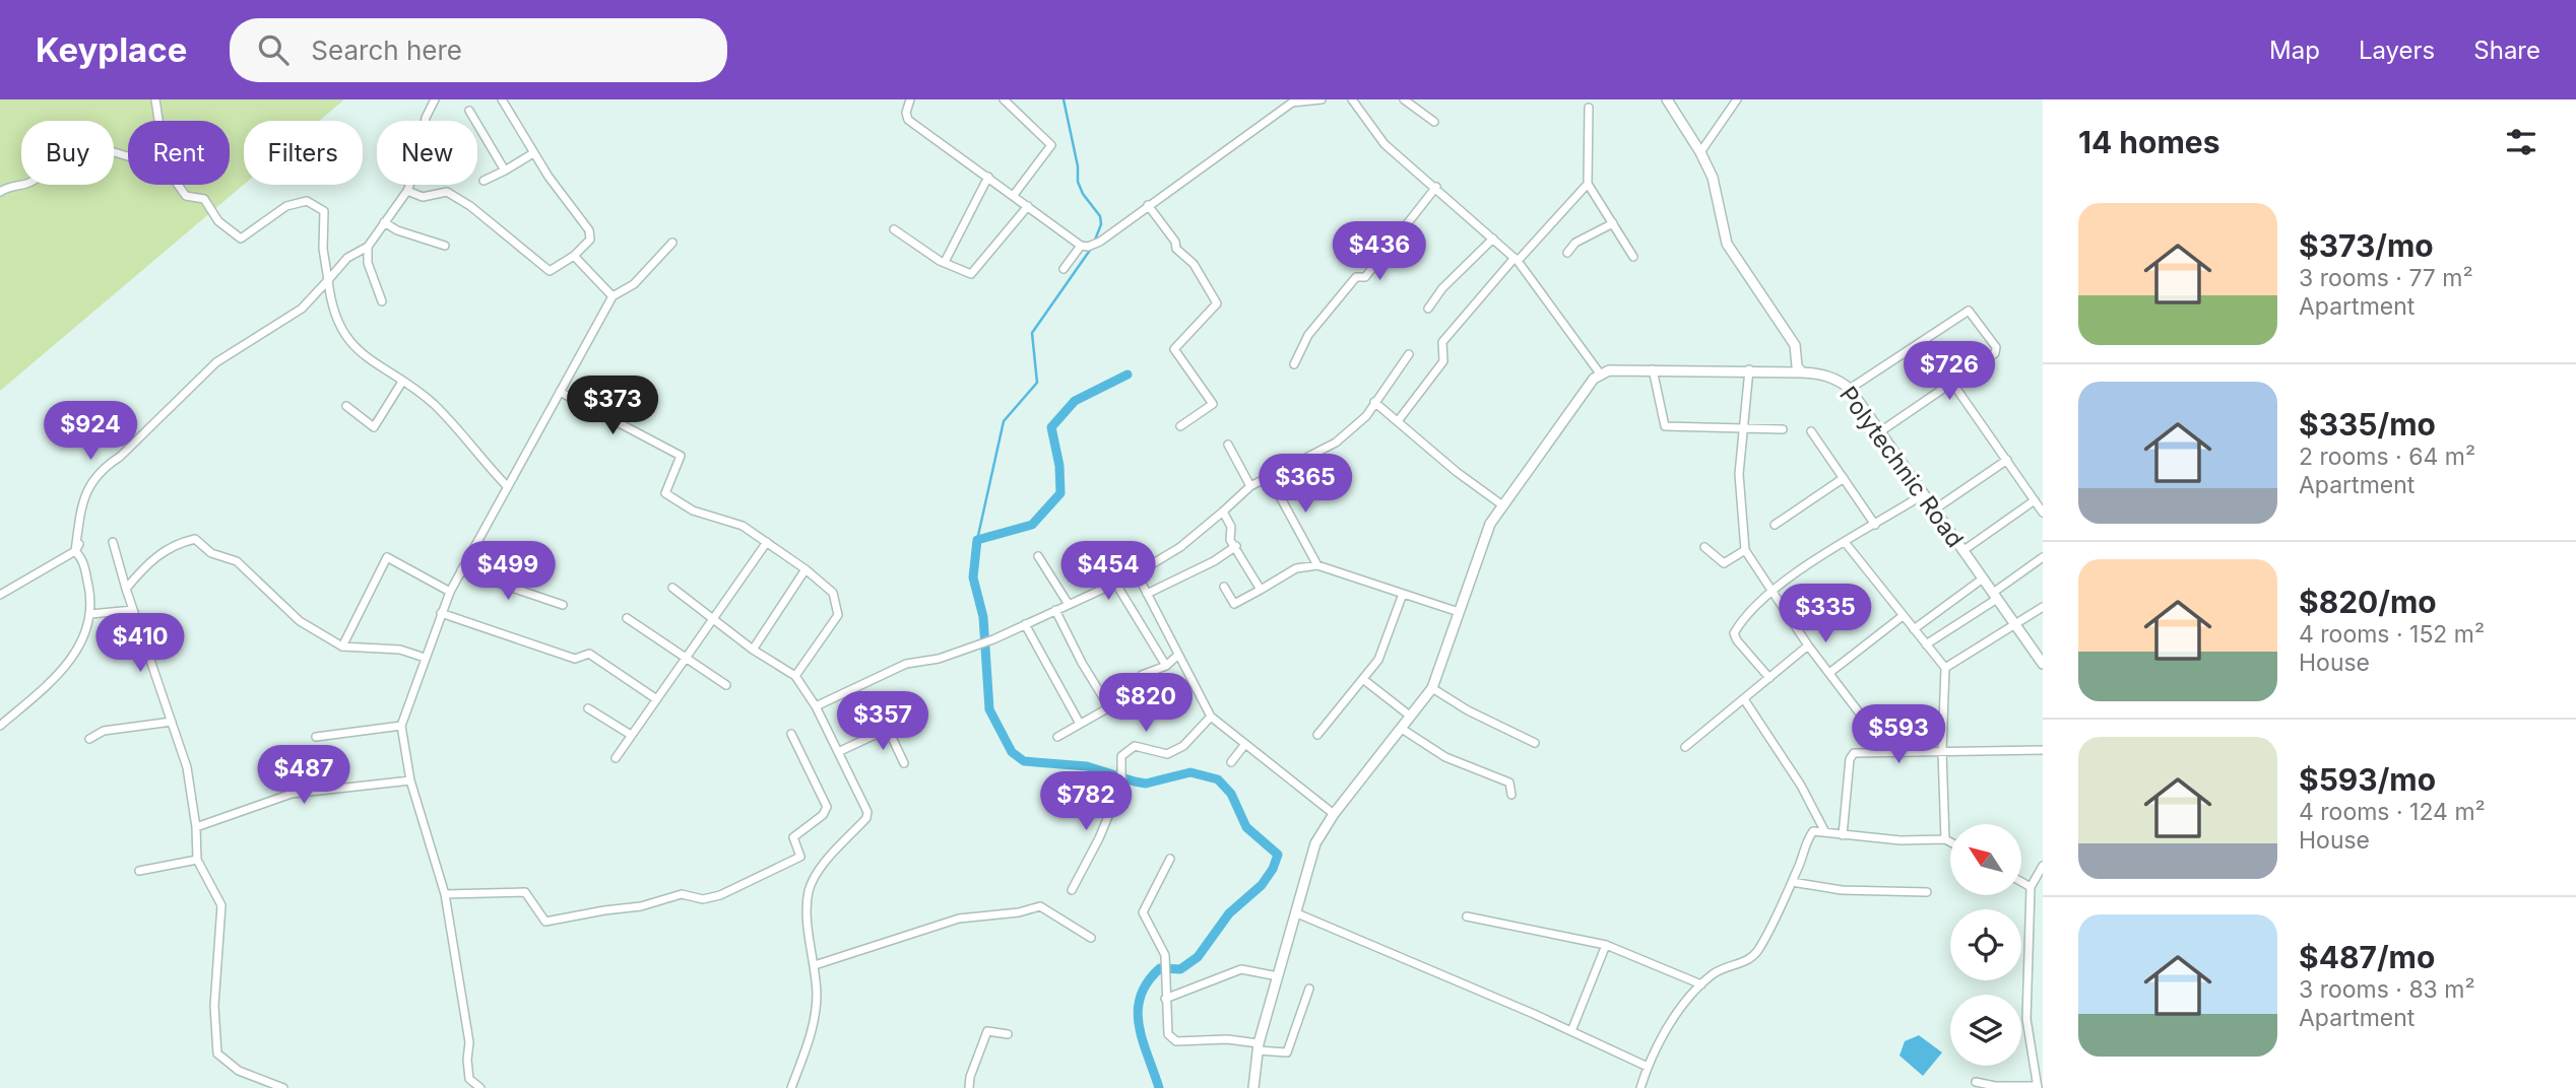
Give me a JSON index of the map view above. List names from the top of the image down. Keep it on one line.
{"streets":{"street":["Polytechnic Road"]},"north":"top left","page":{"header":"Keyplace","search":"Search here","nav":["Map","Layers","Share"],"heading":"14 homes","chip":["Buy","Rent","Filters","New"],"list":[{"name":"$373/mo","note":"3 rooms · 77 m² · Apartment"},{"name":"$335/mo","note":"2 rooms · 64 m² · Apartment"},{"name":"$820/mo","note":"4 rooms · 152 m² · House"},{"name":"$593/mo","note":"4 rooms · 124 m² · House"},{"name":"$487/mo","note":"3 rooms · 83 m² · Apartment"}],"price":["$436","$726","$373","$924","$365","$499","$454","$335","$410","$820","$357","$593","$487","$782"]}}
